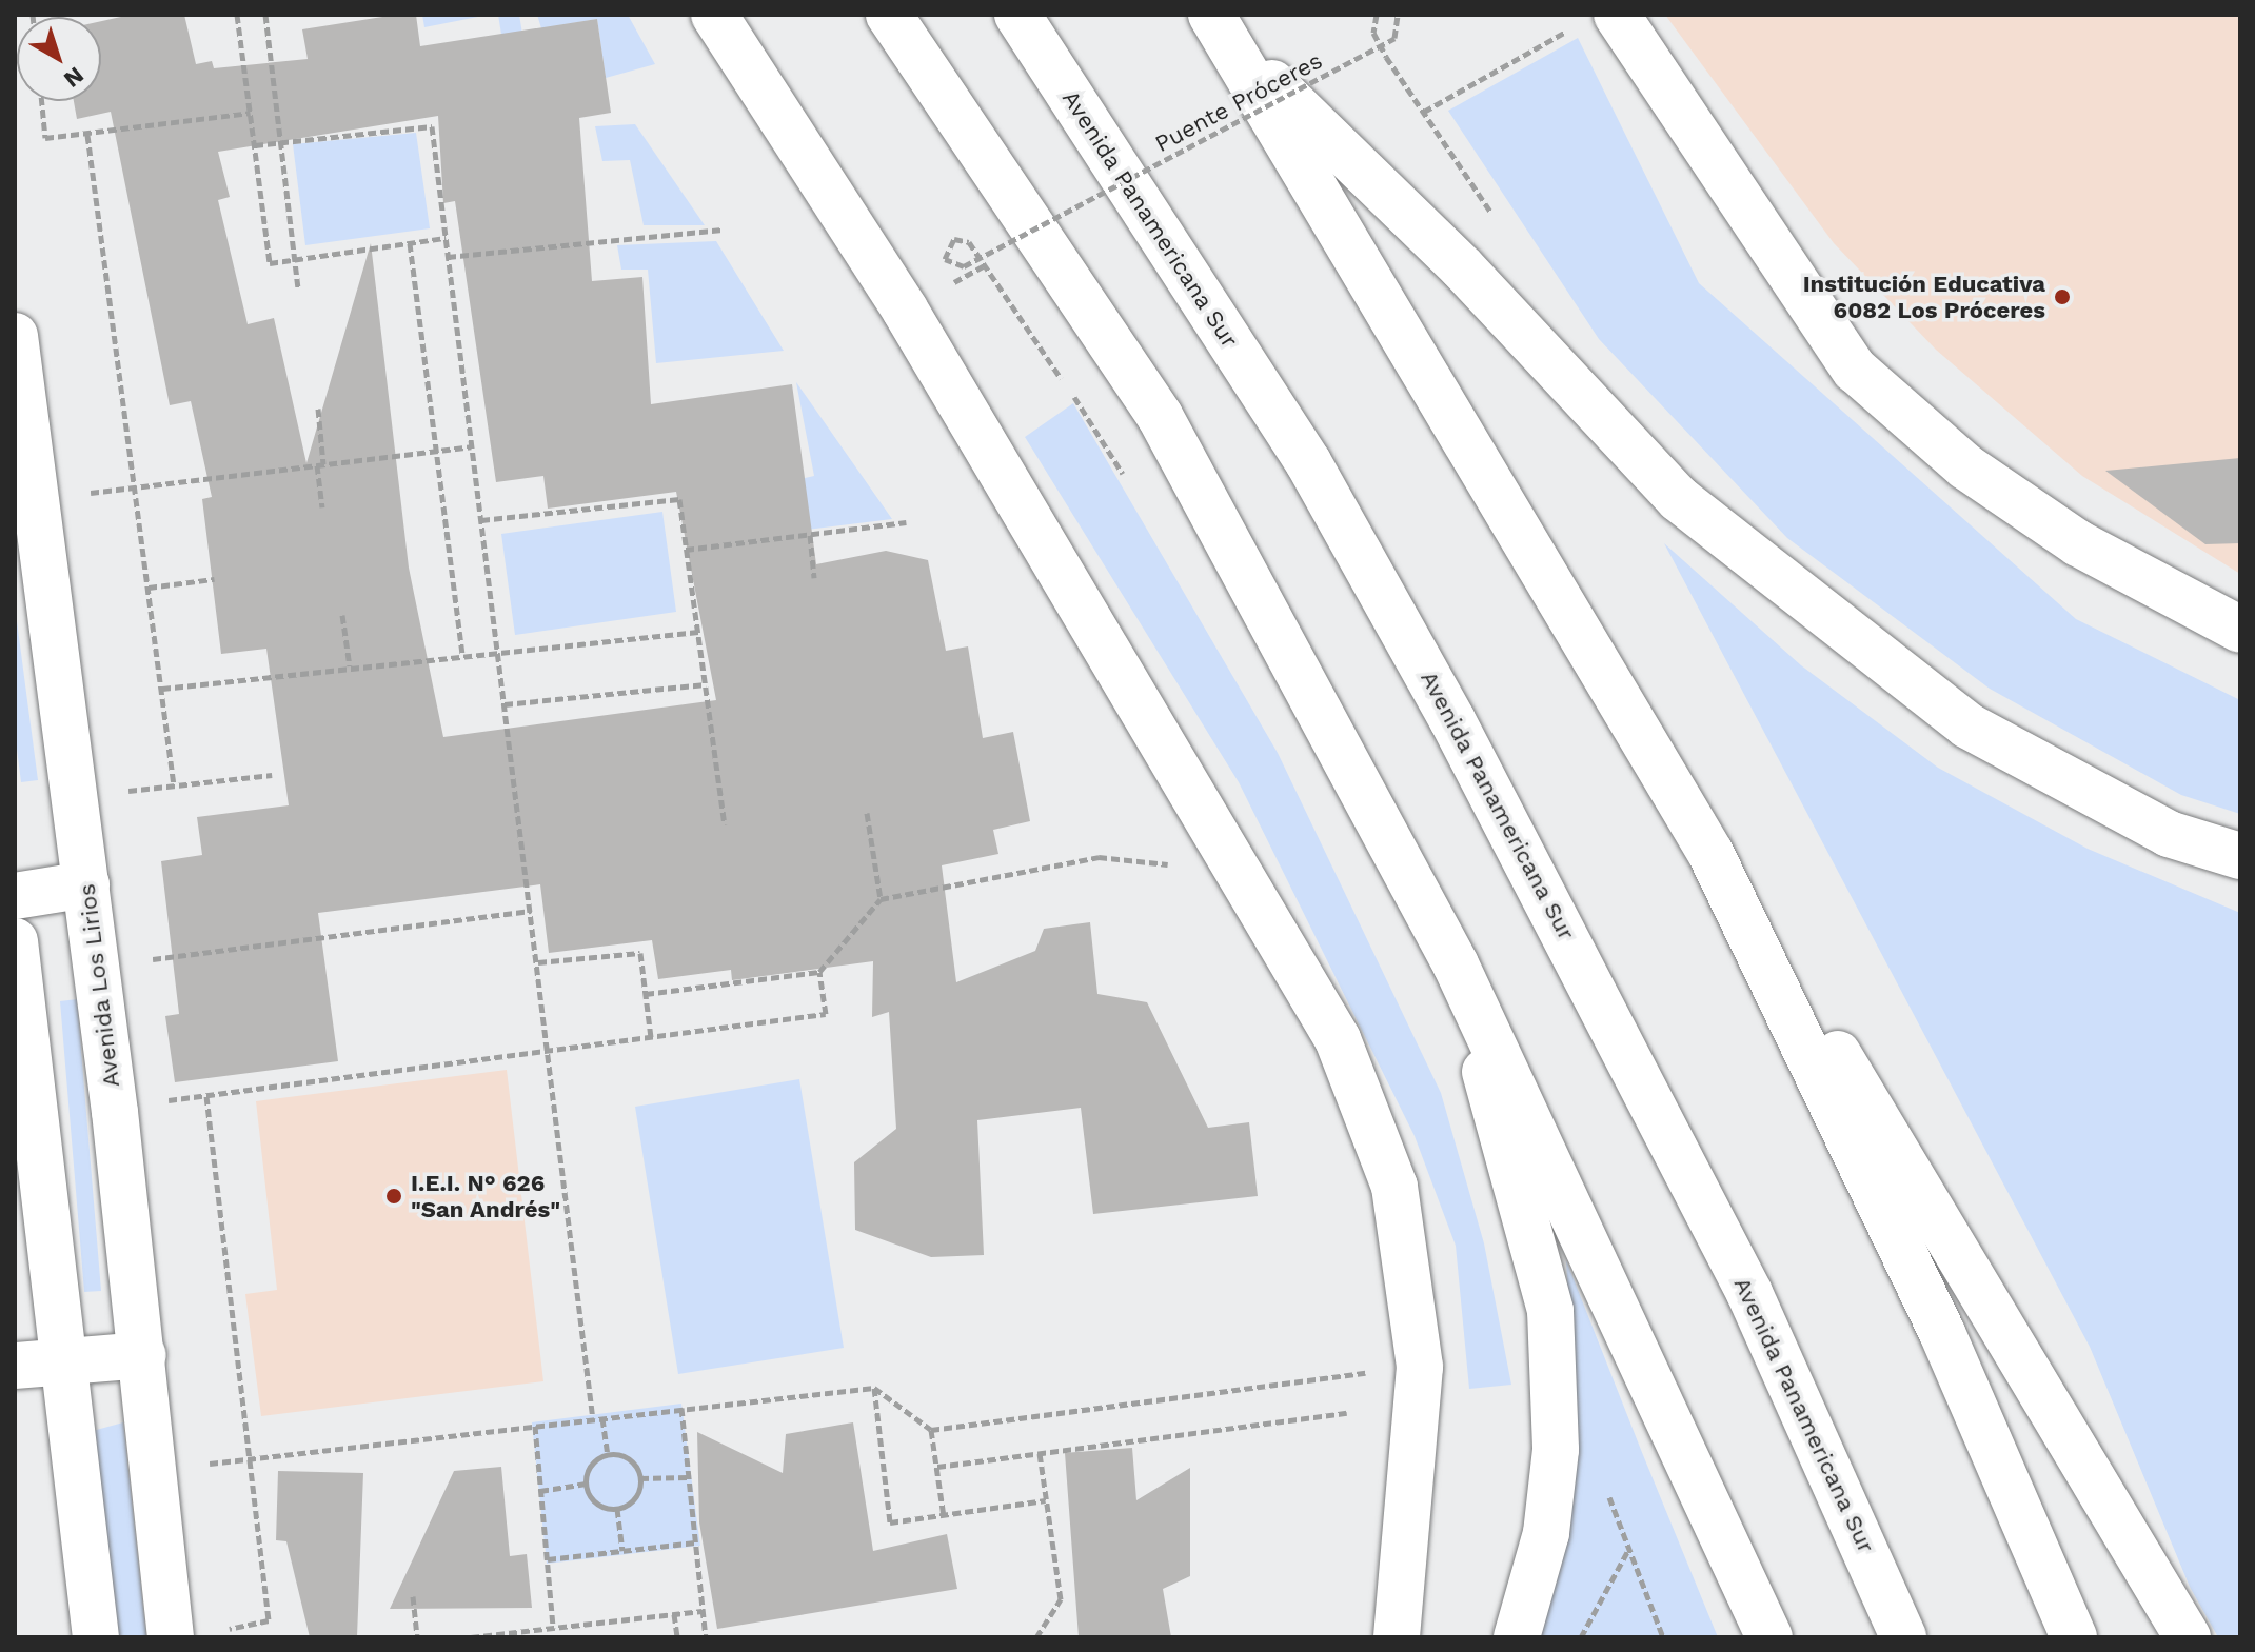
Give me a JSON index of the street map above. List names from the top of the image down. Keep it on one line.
{"streets":{"main road":["Avenida Panamericana Sur","Avenida Los Lirios"],"path":["Puente Próceres"]},"places":["Institución Educativa 6082 Los Próceres","I.E.I. N° 626 \"San Andrés\""],"north":"bottom right"}
